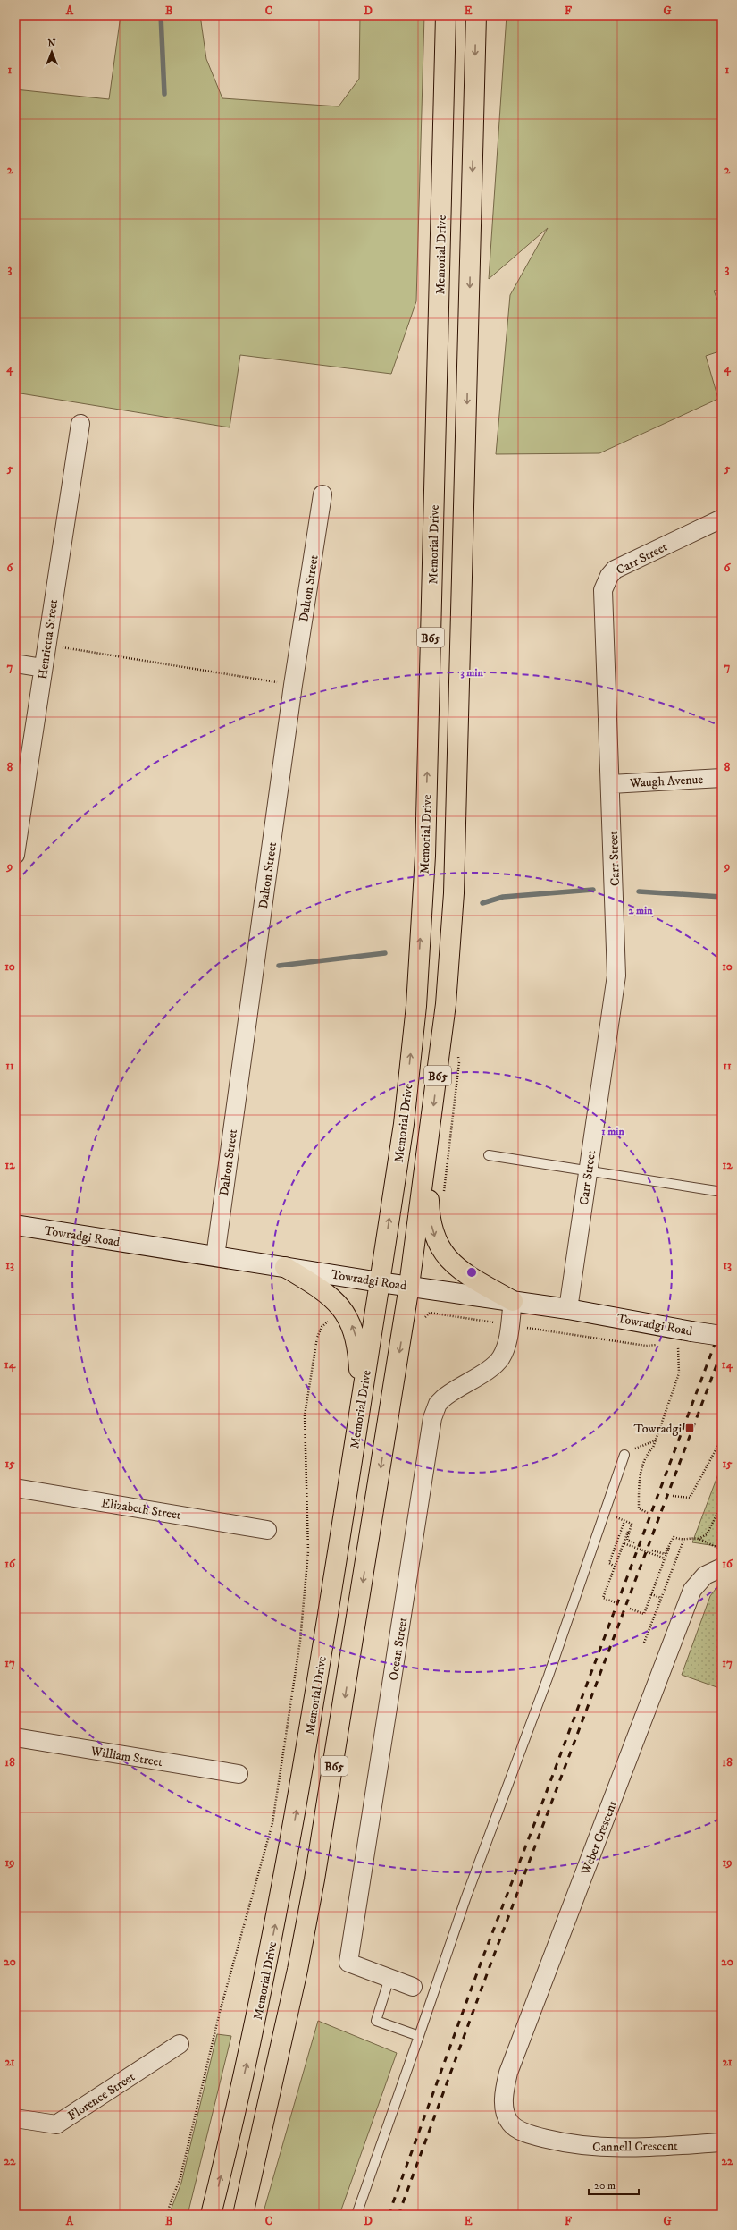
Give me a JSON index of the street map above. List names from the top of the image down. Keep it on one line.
{"streets":{"main road":["Memorial Drive","B65","Towradgi Road"],"street":["Carr Street","Dalton Street","Henrietta Street","Waugh Avenue","Elizabeth Street","Ocean Street","William Street","Weber Crescent","Florence Street","Cannell Crescent"]},"crossings":[["Memorial Drive","Towradgi Road"],["Carr Street","Waugh Avenue"],["Carr Street","Towradgi Road"],["Dalton Street","Towradgi Road"],["B65","Towradgi Road"],["Towradgi Road","Ocean Street"],["Weber Crescent","Cannell Crescent"]],"places":{"transit":["Towradgi"]},"scale_bar":"20 m","north":"top","grid":{"columns":["A","B","C","D","E","F","G"],"rows":["1","2","3","4","5","6","7","8","9","10","11","12","13","14","15","16","17","18","19","20","21","22"]},"rings":["3 min","2 min","1 min"]}
